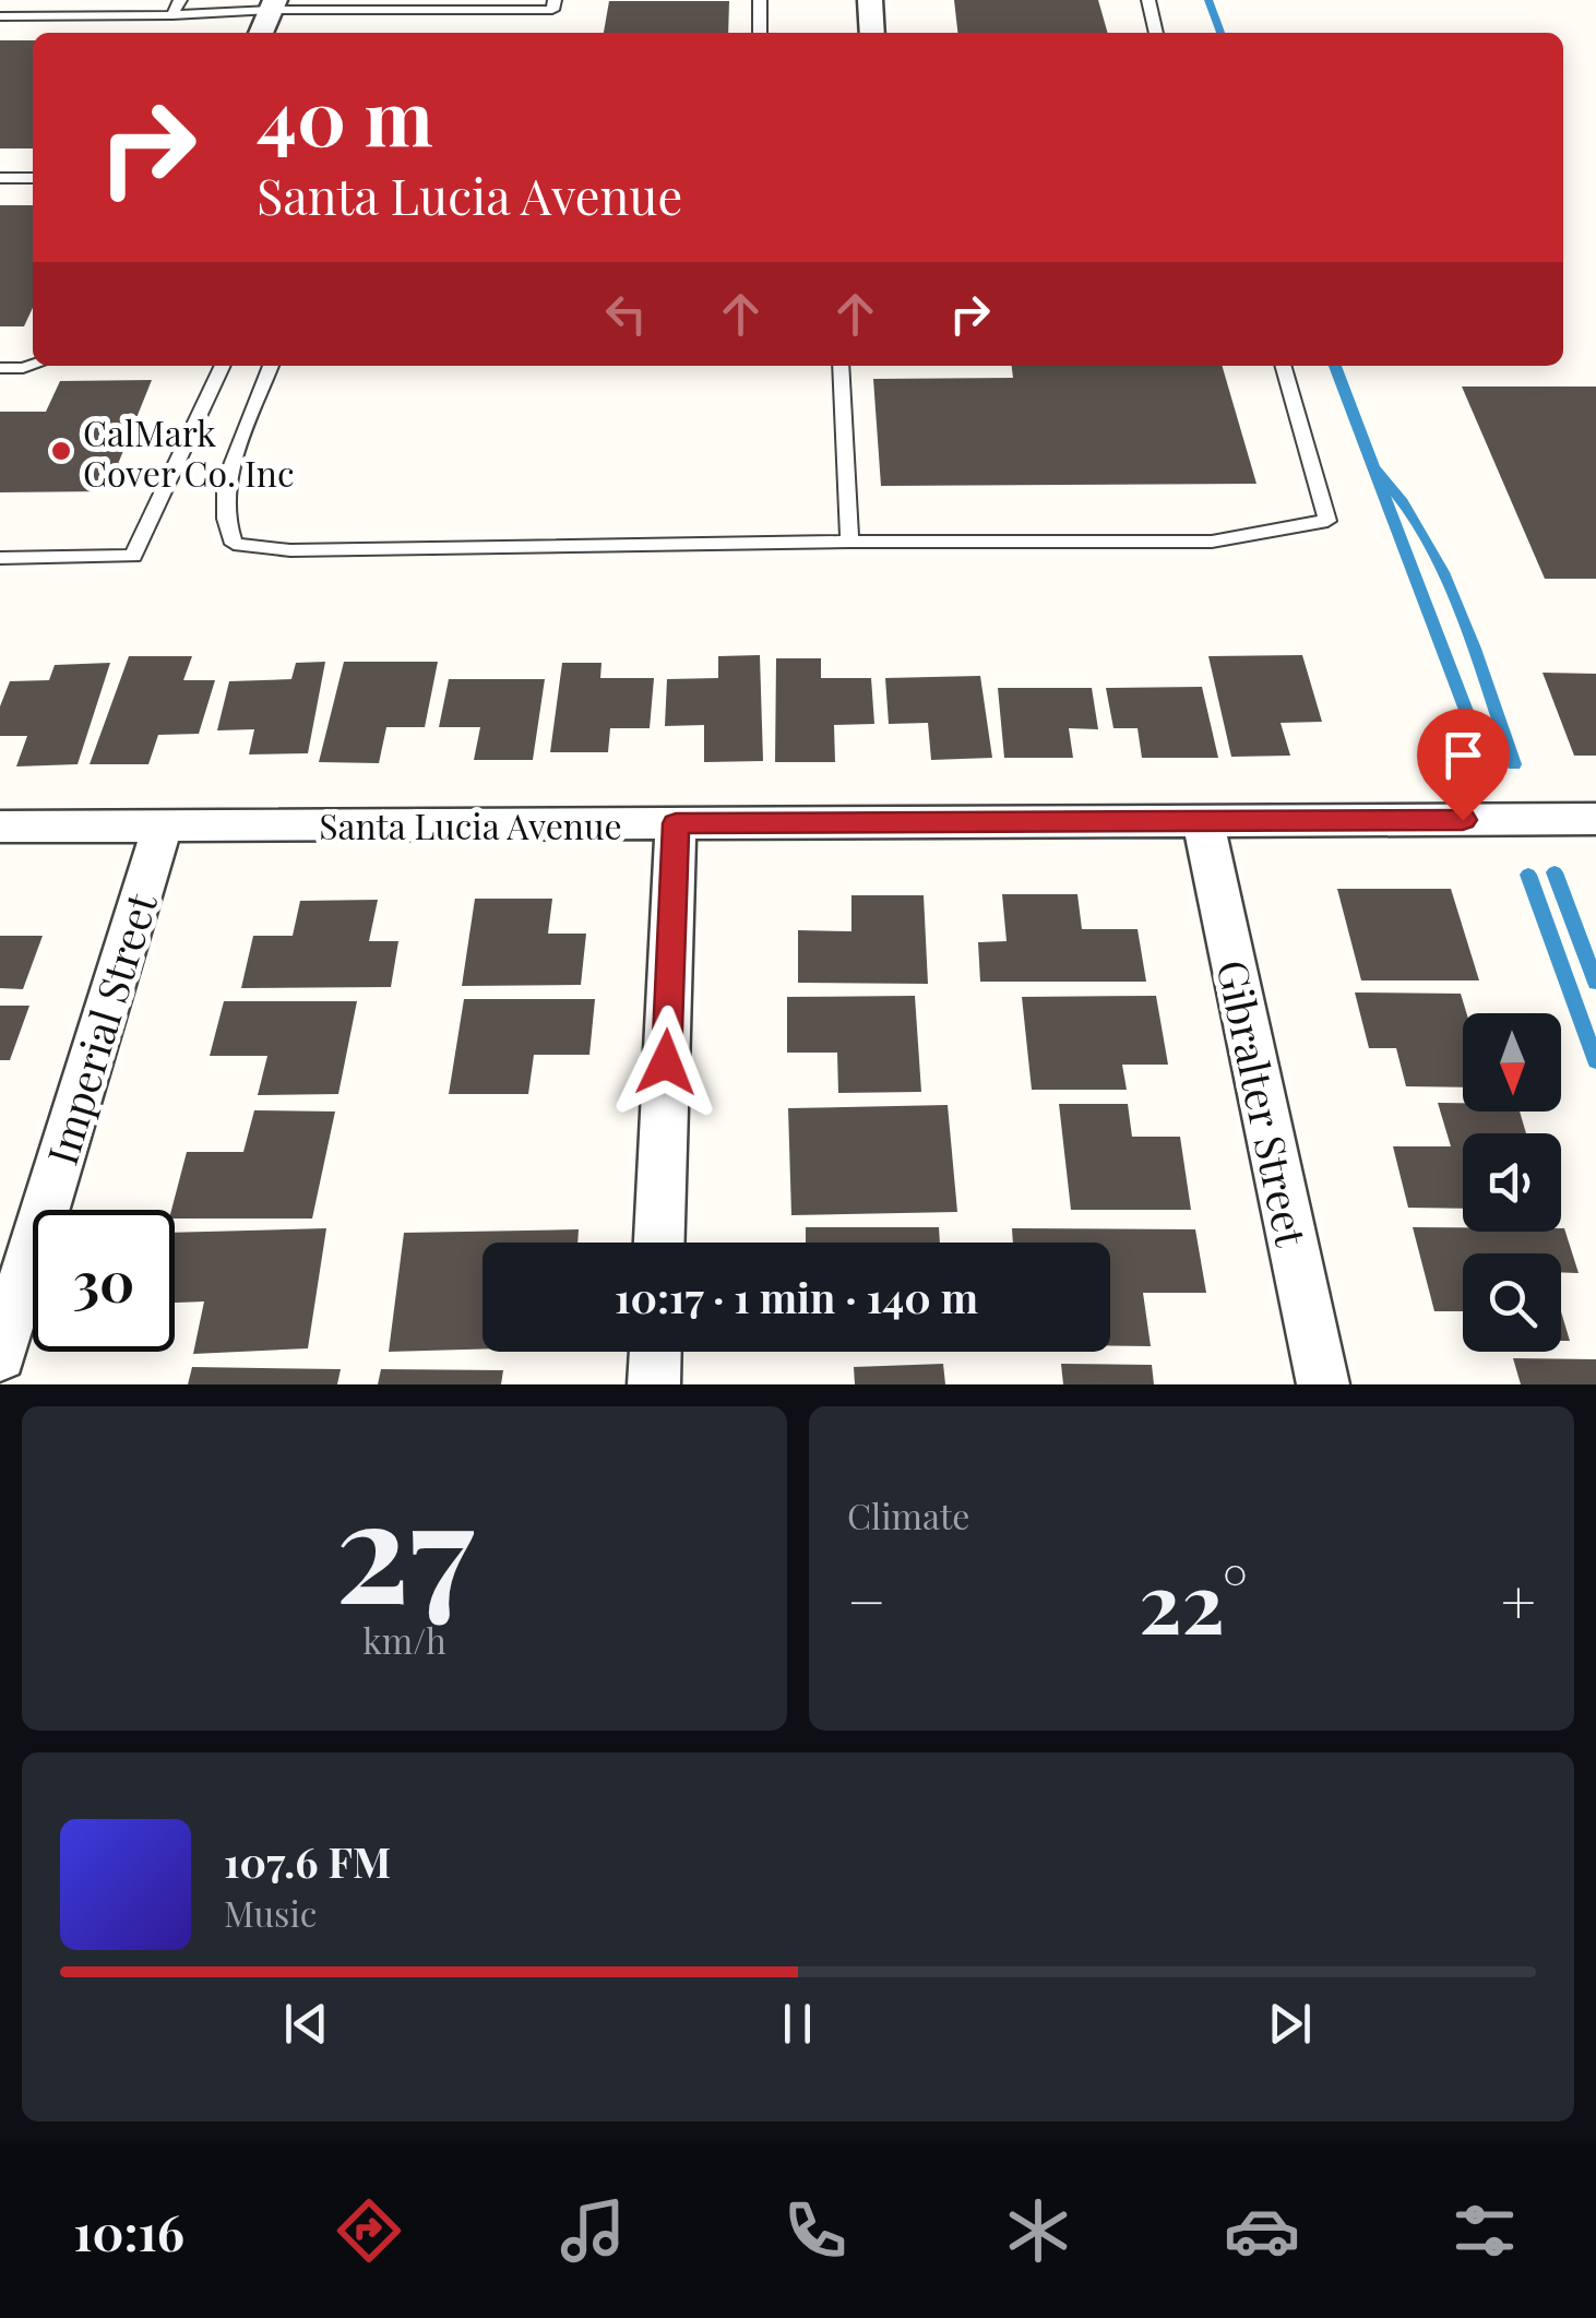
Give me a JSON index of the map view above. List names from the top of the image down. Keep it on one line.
{"streets":{"street":["Santa Lucia Avenue","Imperial Street","Gibralter Street"]},"crossings":[["Santa Lucia Avenue","Imperial Street"],["Santa Lucia Avenue","Gibralter Street"]],"places":["CalMark Cover Co. Inc"],"north":"bottom","page":{"turn":["40 m","Santa Lucia Avenue"],"limit":"30","trip":"10:17 · 1 min · 140 m","tile":[["27","km/h"],"Climate"],"heat":["−","22°","+"],"song":["107.6 FM","Music"],"tabs":"10:16"}}
